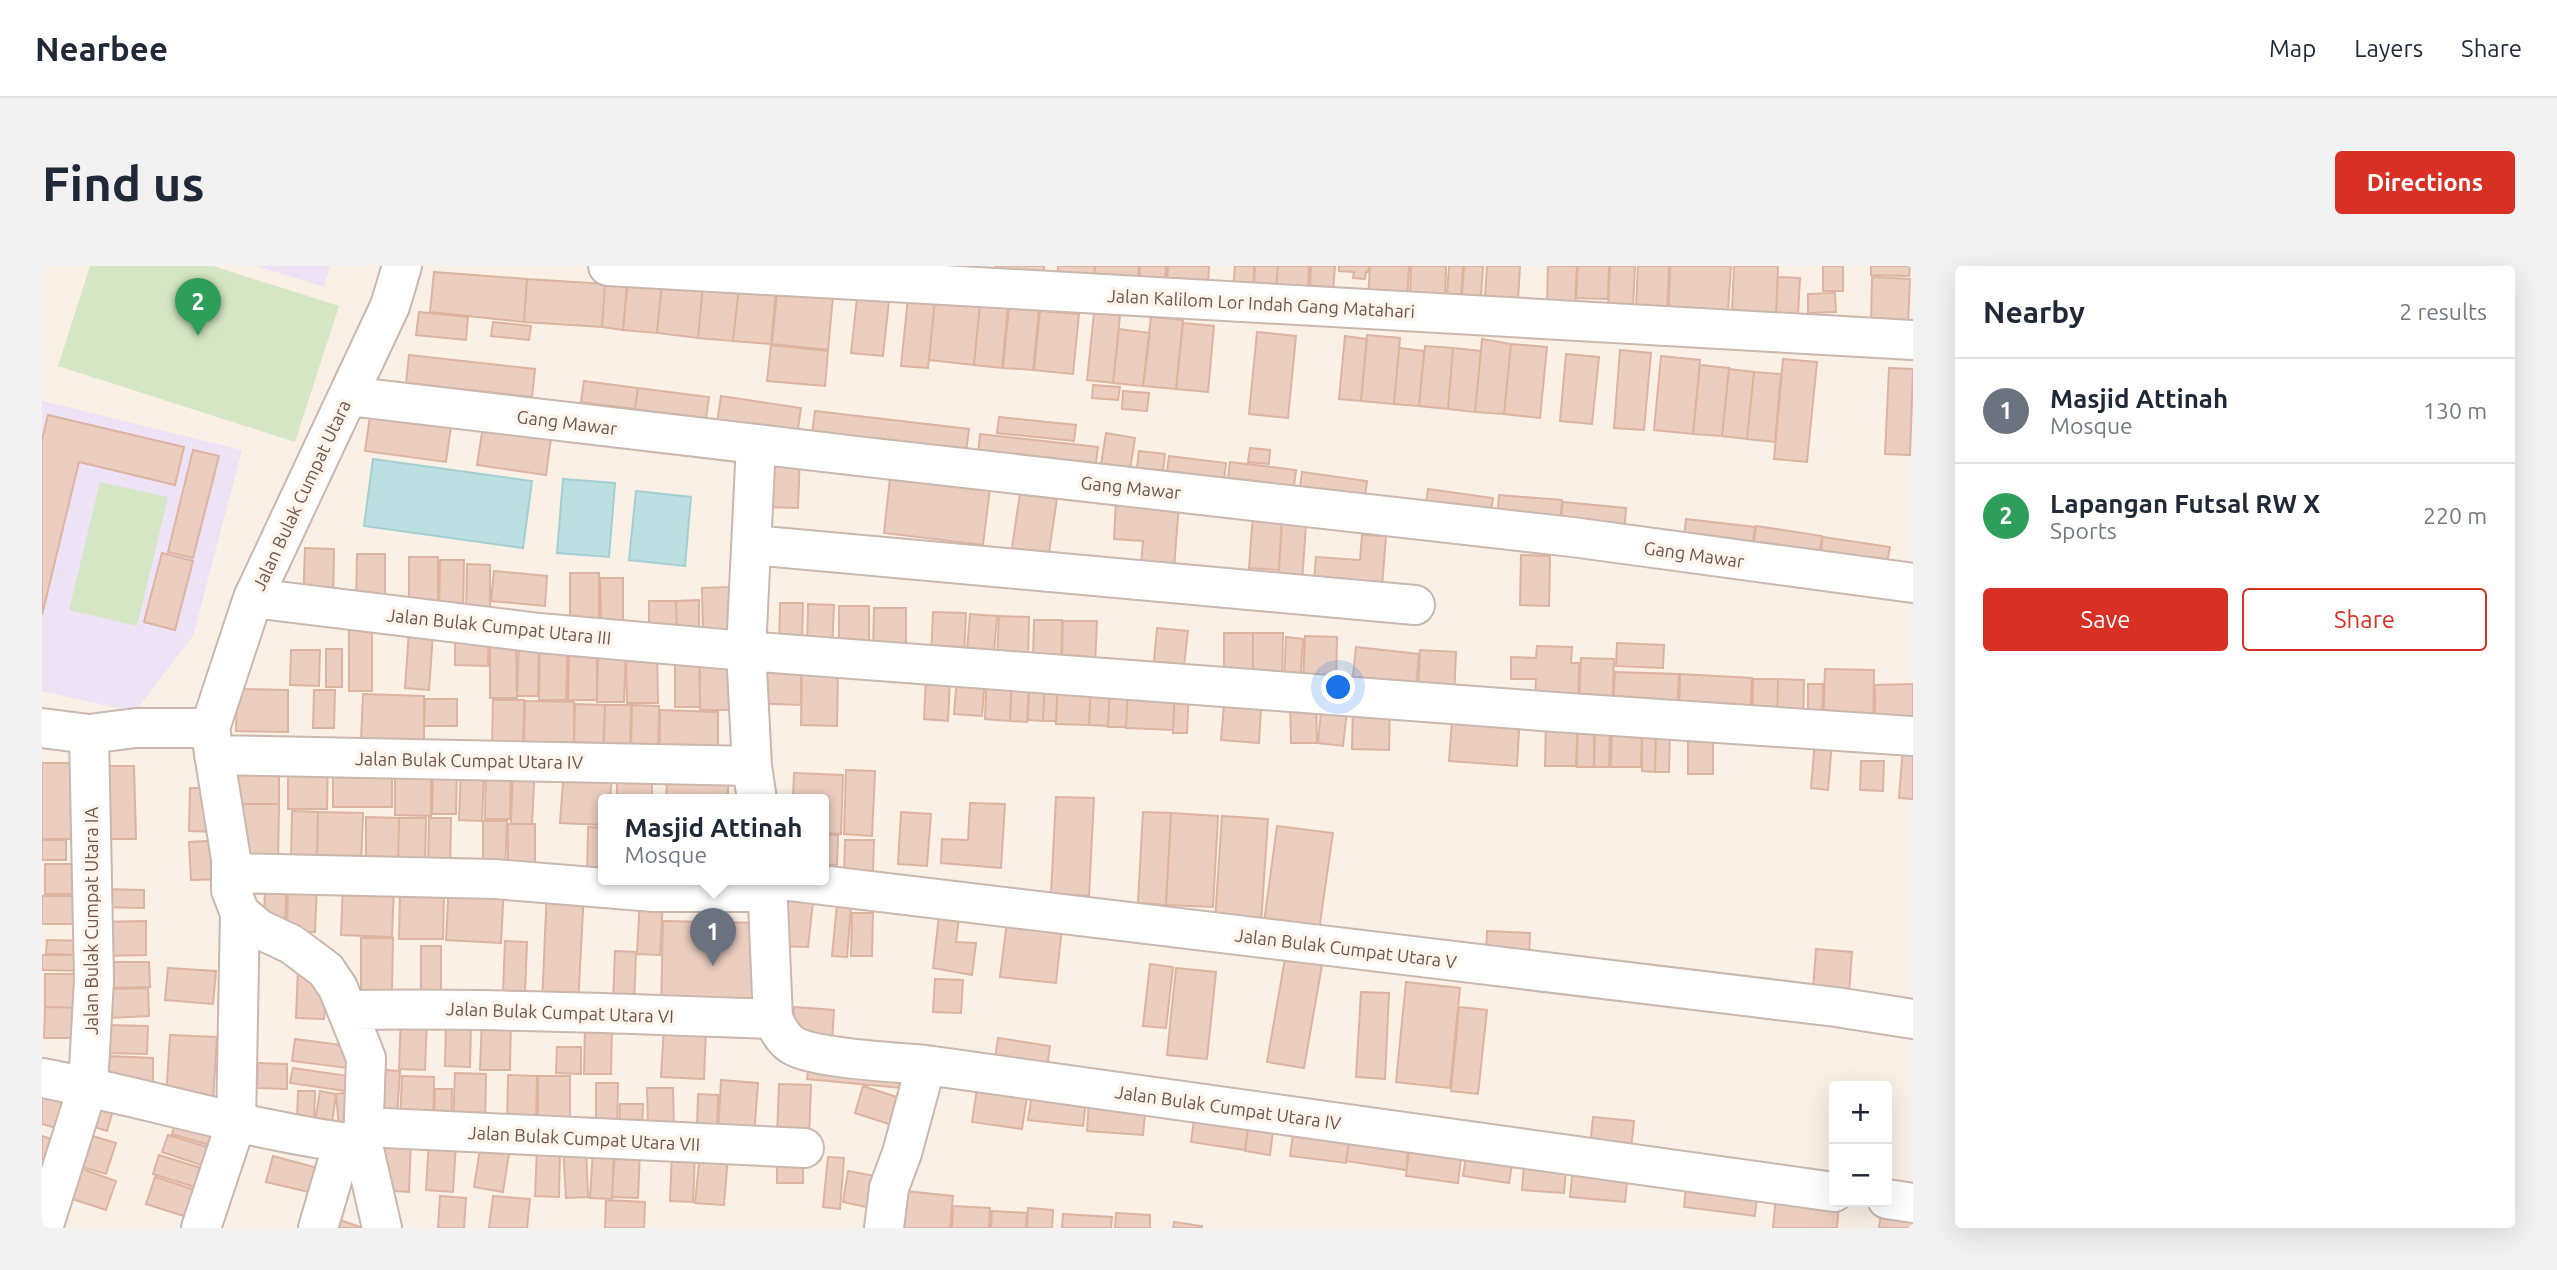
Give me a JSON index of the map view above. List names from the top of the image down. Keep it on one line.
{"streets":{"street":["Jalan Kalilom Lor Indah Gang Matahari","Gang Mawar","Jalan Bulak Cumpat Utara","Jalan Bulak Cumpat Utara III","Jalan Bulak Cumpat Utara IV","Jalan Bulak Cumpat Utara IA","Jalan Bulak Cumpat Utara V","Jalan Bulak Cumpat Utara VI","Jalan Bulak Cumpat Utara VII"]},"crossings":[["Gang Mawar","Jalan Bulak Cumpat Utara"],["Gang Mawar","Jalan Bulak Cumpat Utara IV"],["Jalan Bulak Cumpat Utara","Jalan Bulak Cumpat Utara III"],["Jalan Bulak Cumpat Utara","Jalan Bulak Cumpat Utara IV"],["Jalan Bulak Cumpat Utara III","Jalan Bulak Cumpat Utara IV"],["Jalan Bulak Cumpat Utara IV","Jalan Bulak Cumpat Utara IA"],["Jalan Bulak Cumpat Utara IV","Jalan Bulak Cumpat Utara VI"],["Jalan Bulak Cumpat Utara IA","Jalan Bulak Cumpat Utara VII"]],"page":{"header":"Nearbee","nav":["Map","Layers","Share"],"buttons":["Directions",["Save","Share"]],"title":"Find us","heading":["Nearby","2 results"],"pins":["2","1"],"list":[{"mark":"1","name":"Masjid Attinah","note":"Mosque","value":"130 m"},{"mark":"2","name":"Lapangan Futsal RW X","note":"Sports","value":"220 m"}],"popup":["Masjid Attinah","Mosque"],"map_buttons":["+","−"]}}
